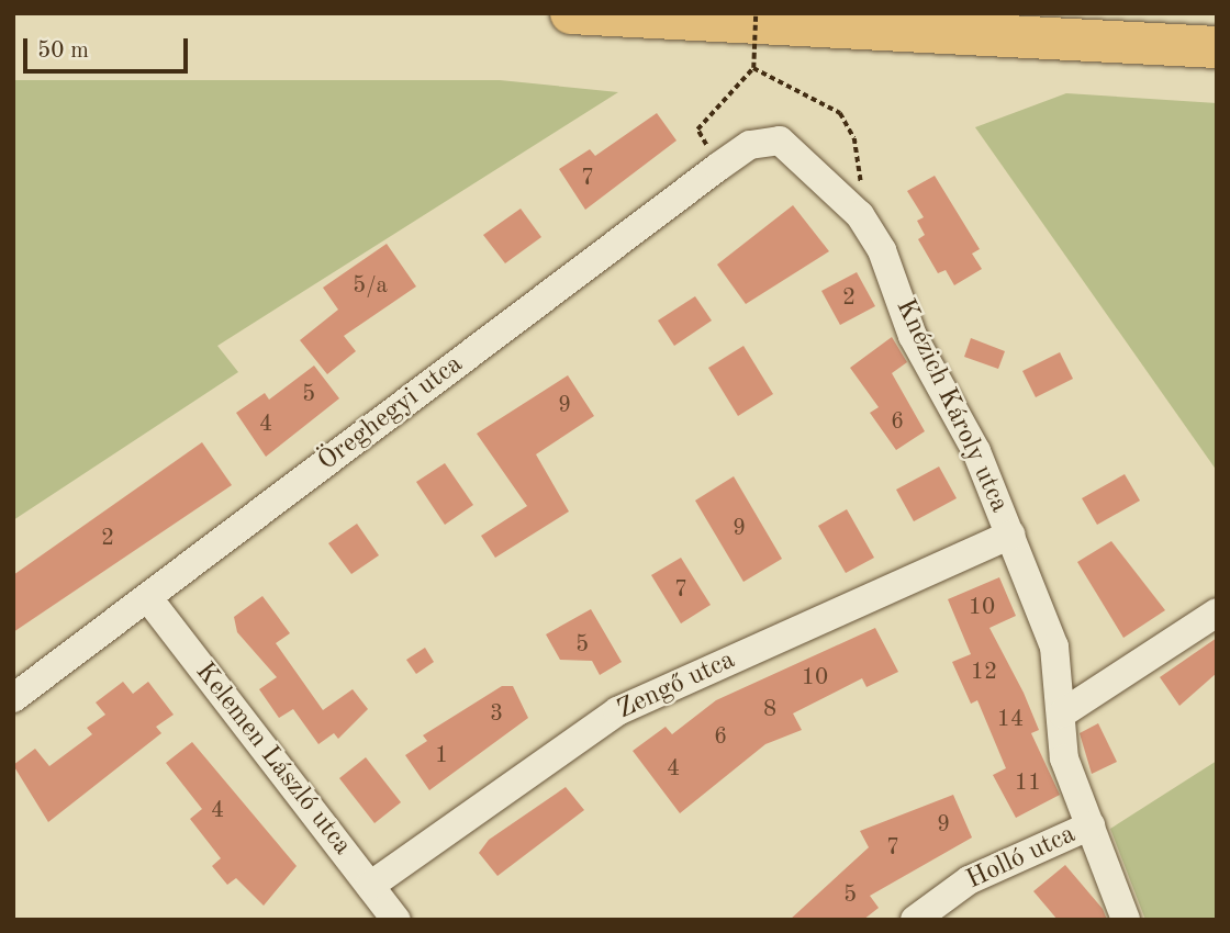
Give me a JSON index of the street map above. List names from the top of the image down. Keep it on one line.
{"streets":{"street":["Knézich Károly utca","Öreghegyi utca","Zengő utca","Kelemen László utca","Holló utca"]},"crossings":[["Knézich Károly utca","Öreghegyi utca"],["Knézich Károly utca","Zengő utca"],["Knézich Károly utca","Holló utca"],["Öreghegyi utca","Kelemen László utca"],["Zengő utca","Kelemen László utca"]],"house_numbers":["7","5/a","2","5","9","6","4","9","2","7","10","5","12","10","8","3","14","6","1","4","11","4","9","7","5"],"scale_bar":"50 m"}
